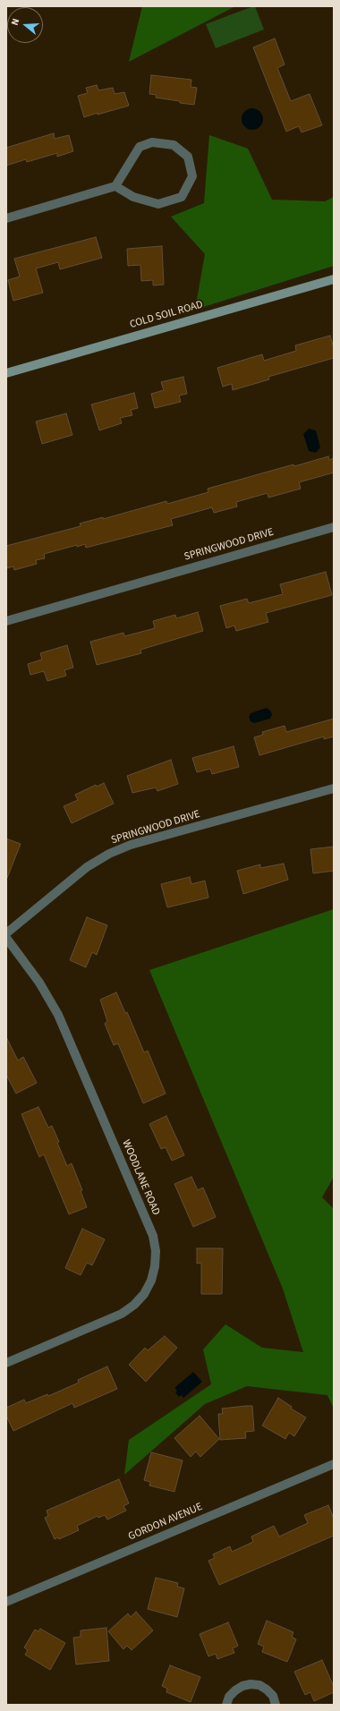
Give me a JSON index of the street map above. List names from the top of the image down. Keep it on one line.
{"streets":{"street":["COLD SOIL ROAD","SPRINGWOOD DRIVE","WOODLANE ROAD","GORDON AVENUE"]},"north":"left"}
